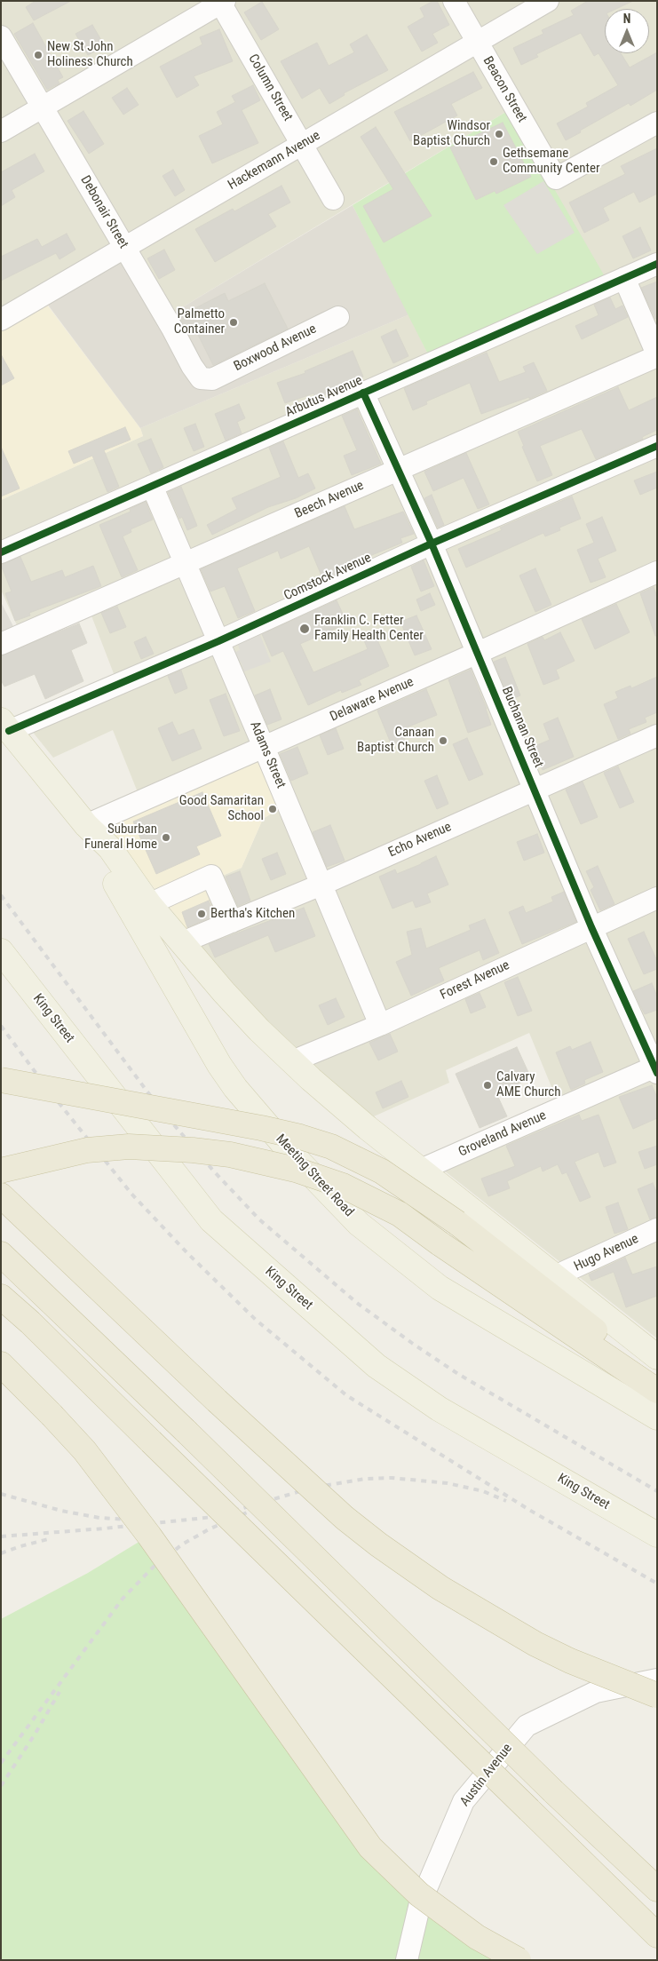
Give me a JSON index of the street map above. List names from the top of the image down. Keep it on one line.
{"streets":{"main road":["King Street","Meeting Street Road"],"street":["Column Street","Beacon Street","Hackemann Avenue","Debonair Street","Boxwood Avenue","Arbutus Avenue","Beech Avenue","Comstock Avenue","Delaware Avenue","Buchanan Street","Adams Street","Echo Avenue","Forest Avenue","Groveland Avenue","Hugo Avenue","Austin Avenue"]},"crossings":[["Column Street","Hackemann Avenue"],["Beacon Street","Hackemann Avenue"],["Hackemann Avenue","Debonair Street"],["Debonair Street","Boxwood Avenue"],["Arbutus Avenue","Buchanan Street"],["Arbutus Avenue","Adams Street"],["Beech Avenue","Buchanan Street"],["Beech Avenue","Adams Street"],["Comstock Avenue","Buchanan Street"],["Comstock Avenue","Adams Street"],["Comstock Avenue","Meeting Street Road"],["Delaware Avenue","Buchanan Street"],["Delaware Avenue","Adams Street"],["Delaware Avenue","Meeting Street Road"],["Buchanan Street","Echo Avenue"],["Buchanan Street","Forest Avenue"],["Buchanan Street","Groveland Avenue"],["Adams Street","Echo Avenue"],["Adams Street","Forest Avenue"],["Echo Avenue","Meeting Street Road"],["Forest Avenue","Meeting Street Road"],["Groveland Avenue","Meeting Street Road"],["Meeting Street Road","Hugo Avenue"]],"places":["New St John Holiness Church","Windsor Baptist Church","Gethsemane Community Center","Palmetto Container","Franklin C. Fetter Family Health Center","Canaan Baptist Church","Good Samaritan School","Suburban Funeral Home","Bertha's Kitchen","Calvary AME Church"],"north":"top"}
